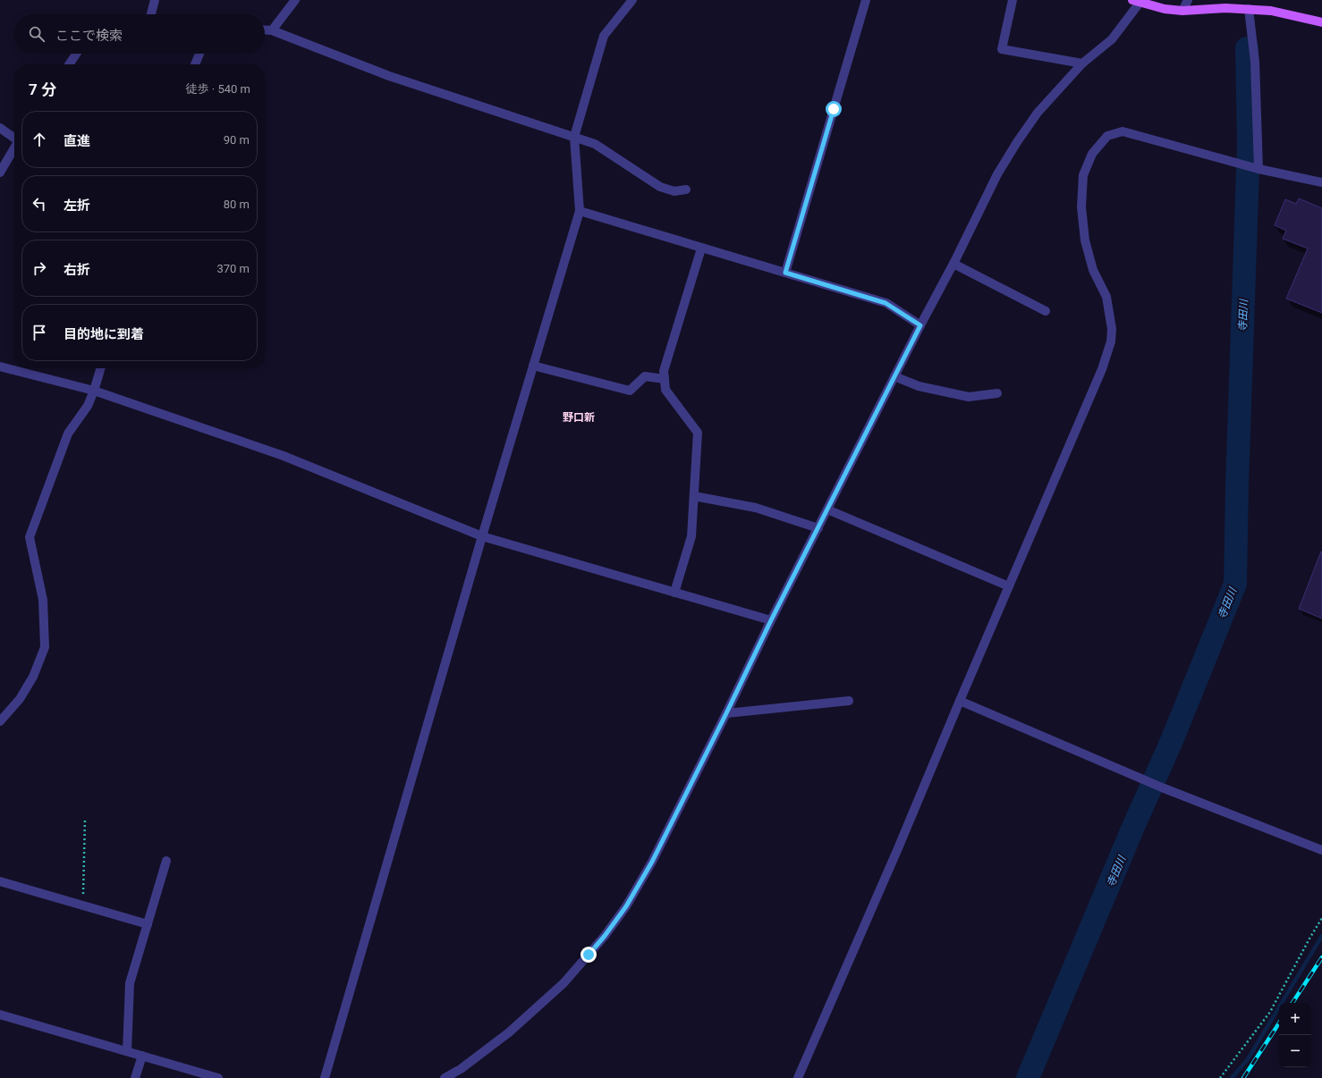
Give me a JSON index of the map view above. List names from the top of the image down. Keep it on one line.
{"districts":["野口新"],"water":["寺田川"],"page":{"search":"ここで検索","heading":["7 分","徒歩 · 540 m"],"list":[["直進","90 m"],["左折","80 m"],["右折","370 m"],"目的地に到着"],"map_buttons":["+","−"]}}
